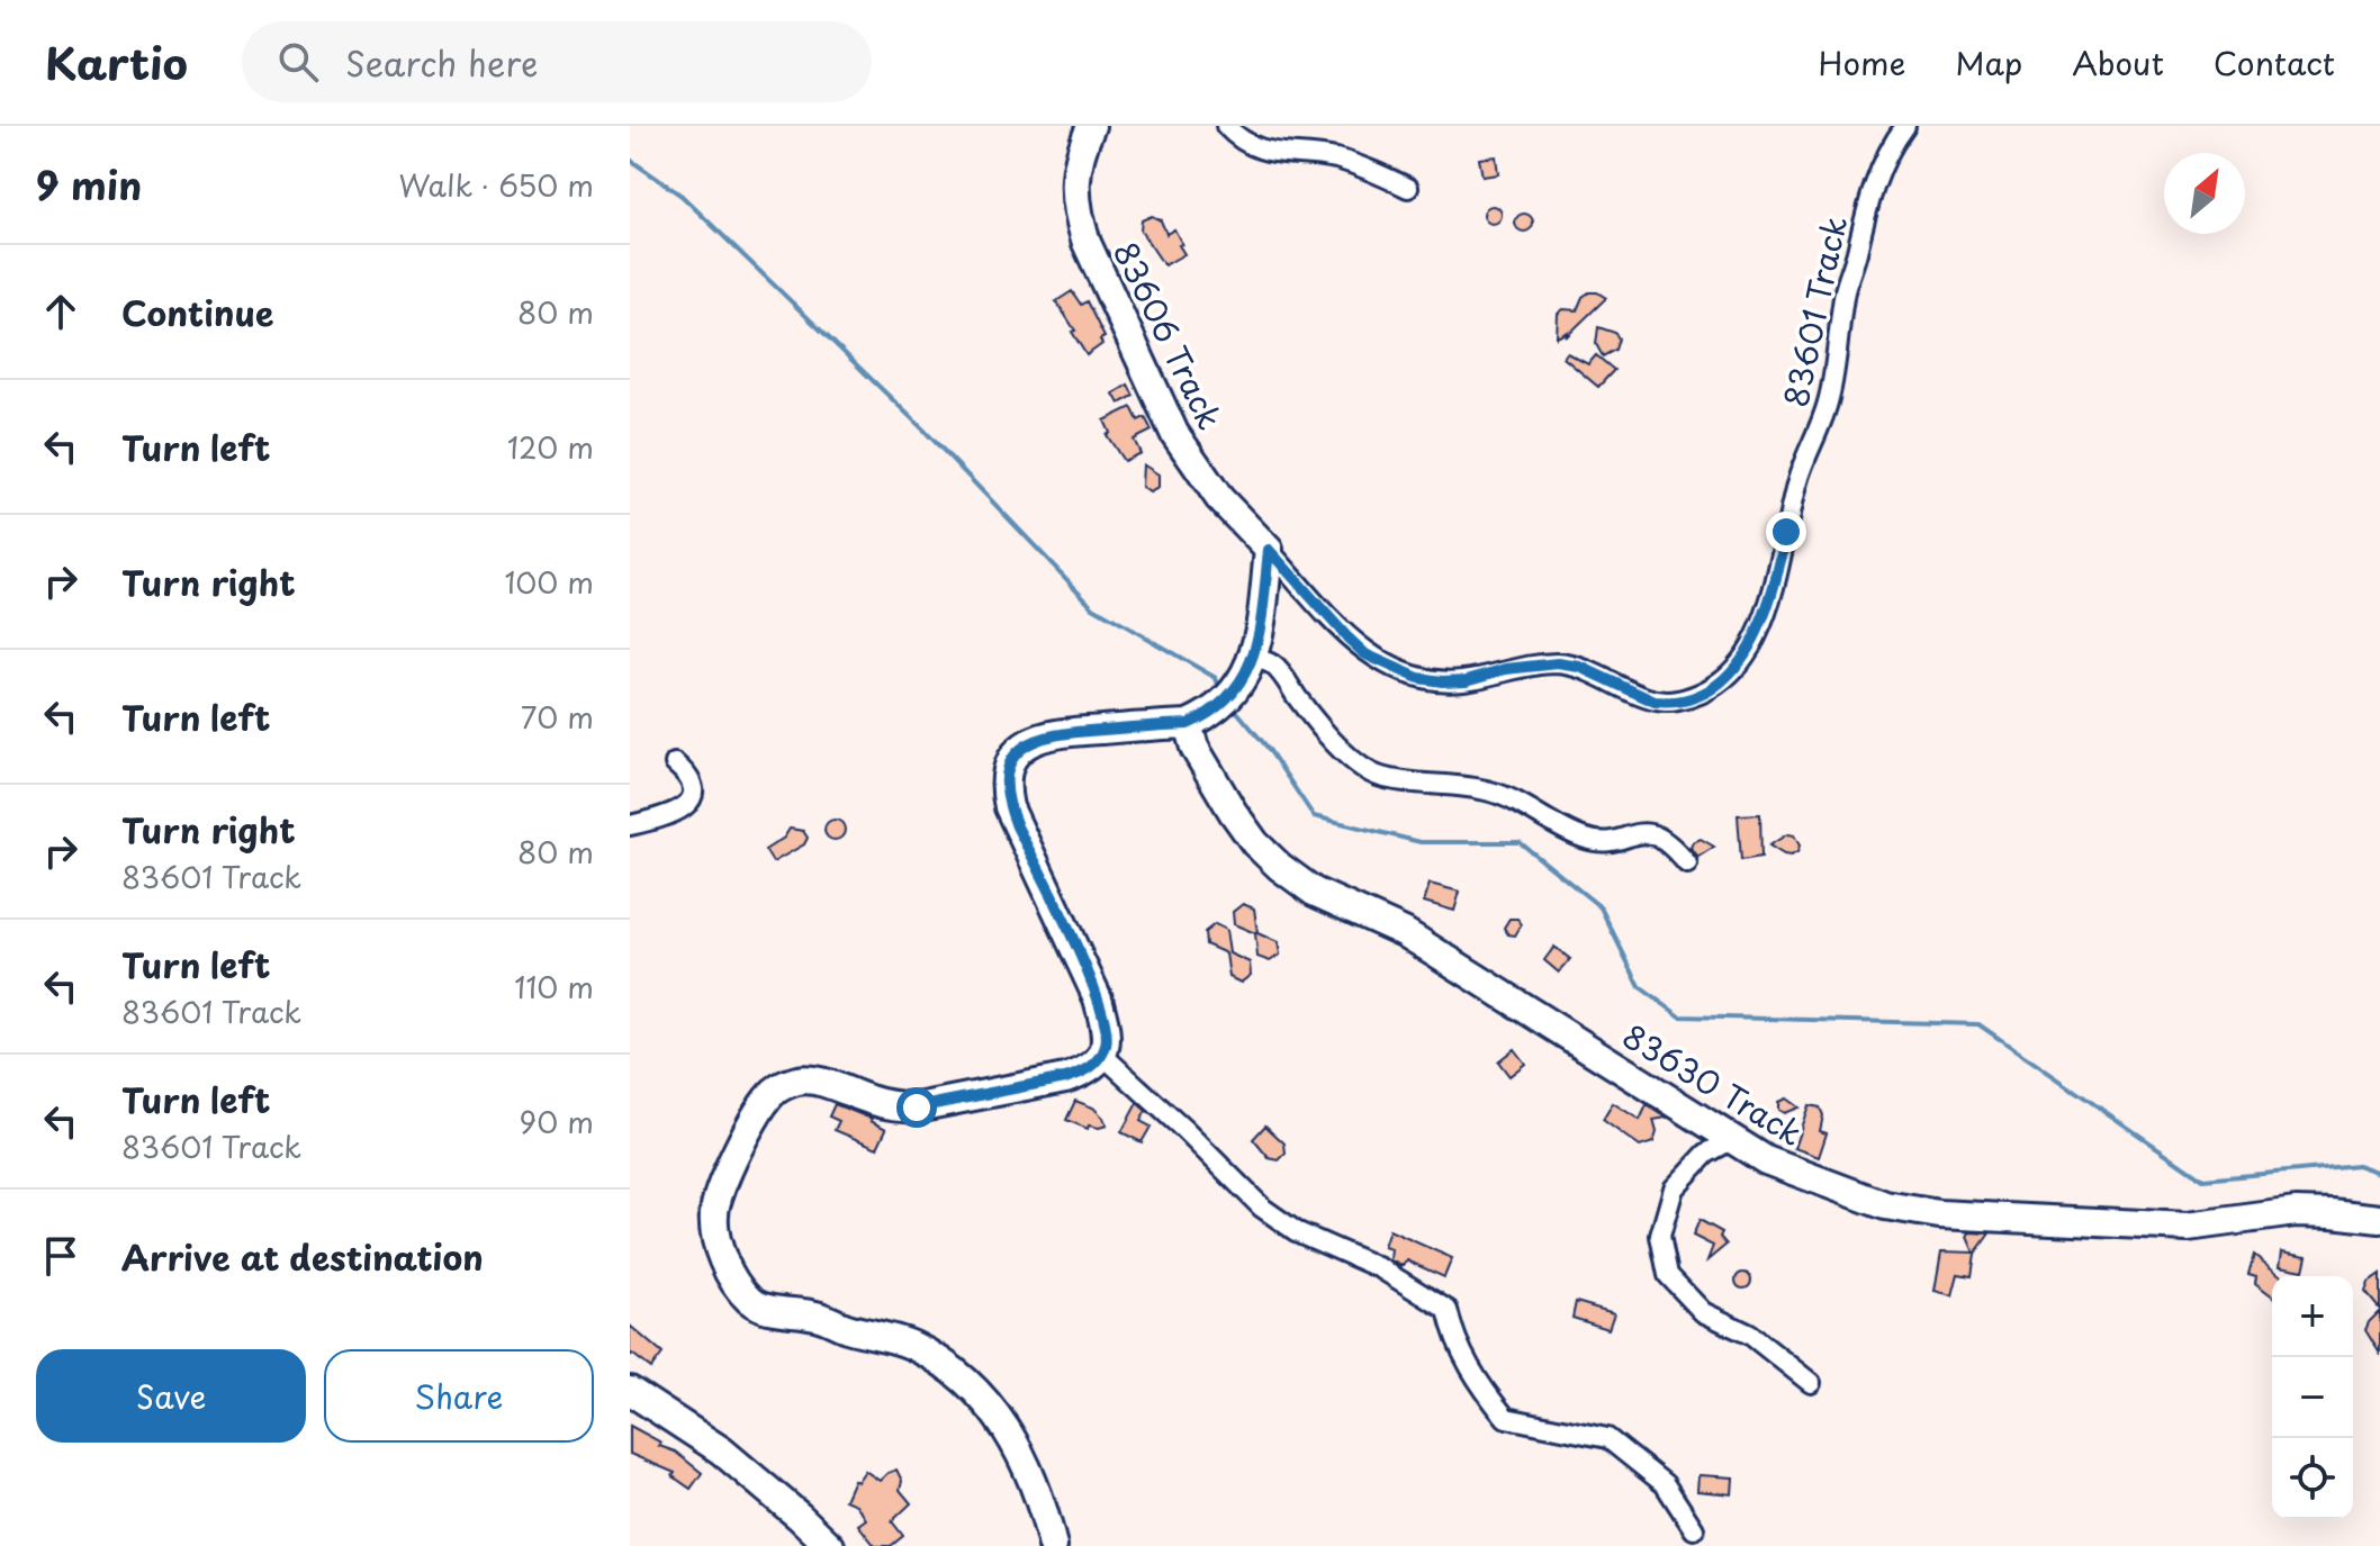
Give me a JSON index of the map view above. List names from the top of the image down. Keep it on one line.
{"streets":{"street":["83601 Track","83606 Track","83630 Track"]},"crossings":[["83601 Track","83606 Track"]],"north":"top right","page":{"header":"Kartio","search":"Search here","nav":["Home","Map","About","Contact"],"heading":["9 min","Walk · 650 m"],"list":[["Continue","80 m"],["Turn left","120 m"],["Turn right","100 m"],["Turn left","70 m"],["Turn right","83601 Track","80 m"],["Turn left","83601 Track","110 m"],["Turn left","83601 Track","90 m"],"Arrive at destination"],"map_buttons":["+","−"],"buttons":["Save","Share"]}}
